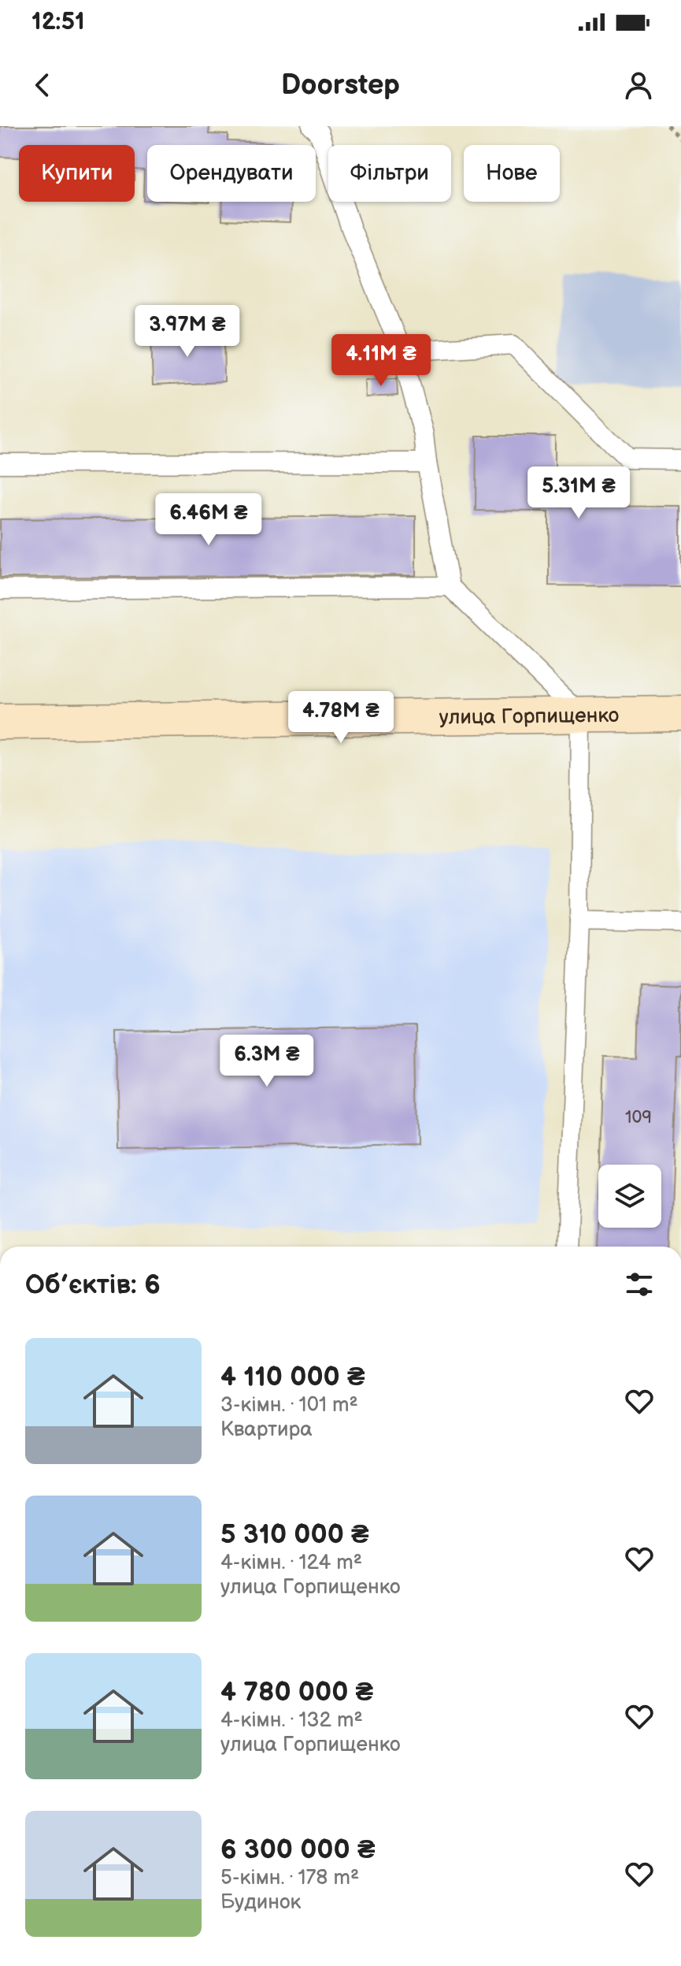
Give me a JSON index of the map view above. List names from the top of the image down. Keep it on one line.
{"streets":{"main road":["улица Горпищенко"]},"house_numbers":["109"],"page":{"status":"12:51","header":"Doorstep","chip":["Купити","Орендувати","Фільтри","Нове"],"price":["3.97M ₴","4.11M ₴","5.31M ₴","6.46M ₴","4.78M ₴","6.3M ₴"],"heading":"Об’єктів: 6","list":[{"name":"4 110 000 ₴","note":"3-кімн. · 101 m² · Квартира"},{"name":"5 310 000 ₴","note":"4-кімн. · 124 m² · улица Горпищенко"},{"name":"4 780 000 ₴","note":"4-кімн. · 132 m² · улица Горпищенко"},{"name":"6 300 000 ₴","note":"5-кімн. · 178 m² · Будинок"}]}}
